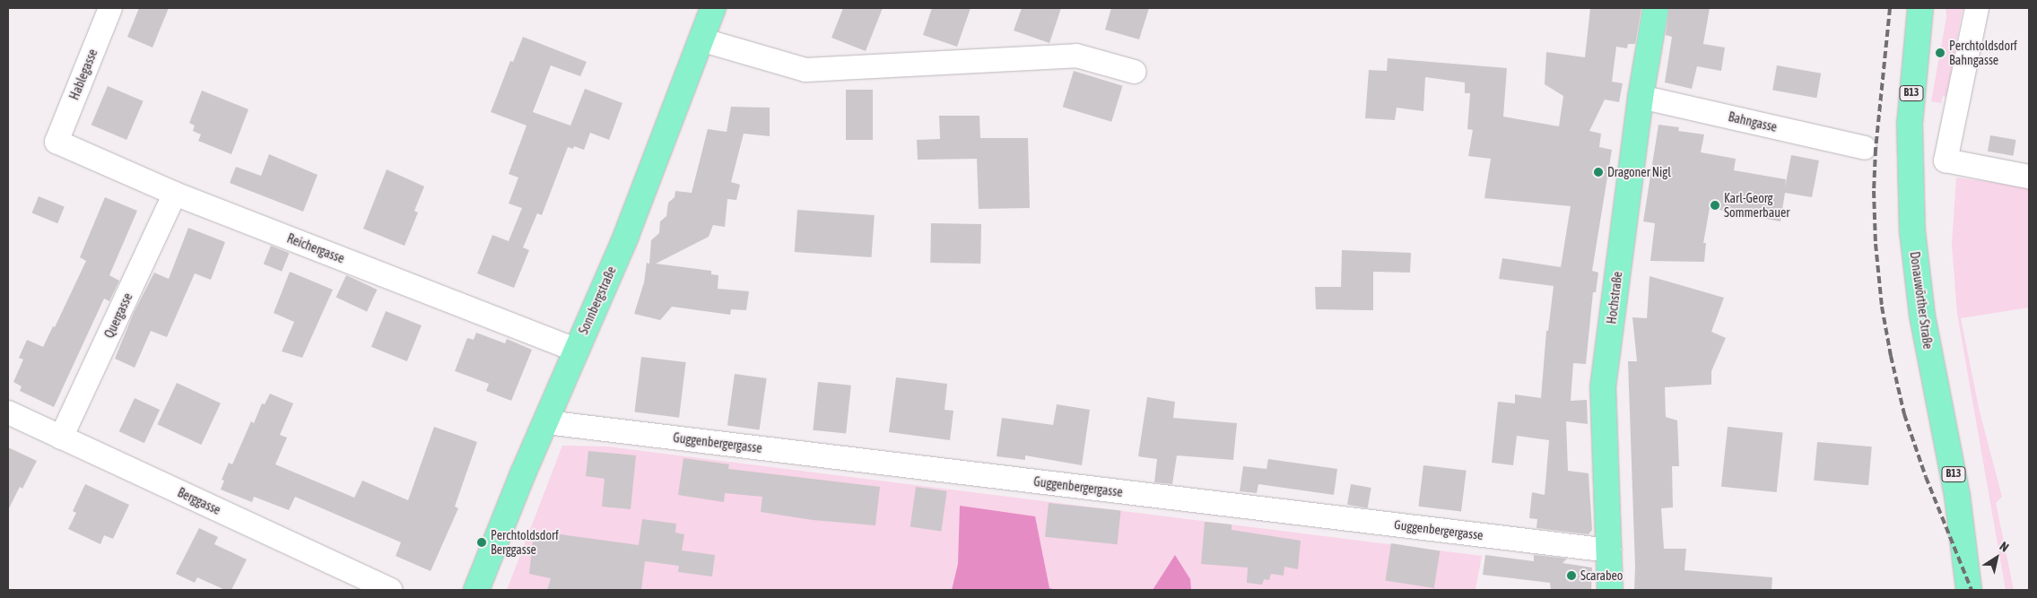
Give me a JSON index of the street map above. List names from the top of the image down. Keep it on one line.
{"streets":{"main road":["B13","Hochstraße","Sonnbergstraße","Donauwörther Straße"],"street":["Hablegasse","Bahngasse","Reichergasse","Quergasse","Guggenbergergasse","Berggasse"]},"crossings":[["Hablegasse","Reichergasse"],["Bahngasse","Hochstraße"],["Reichergasse","Sonnbergstraße"],["Reichergasse","Quergasse"],["Hochstraße","Guggenbergergasse"],["Sonnbergstraße","Guggenbergergasse"],["Quergasse","Berggasse"]],"places":["Perchtoldsdorf Bahngasse","Dragoner Nigl","Karl-Georg Sommerbauer","Perchtoldsdorf Berggasse","Scarabeo"],"north":"top right"}
